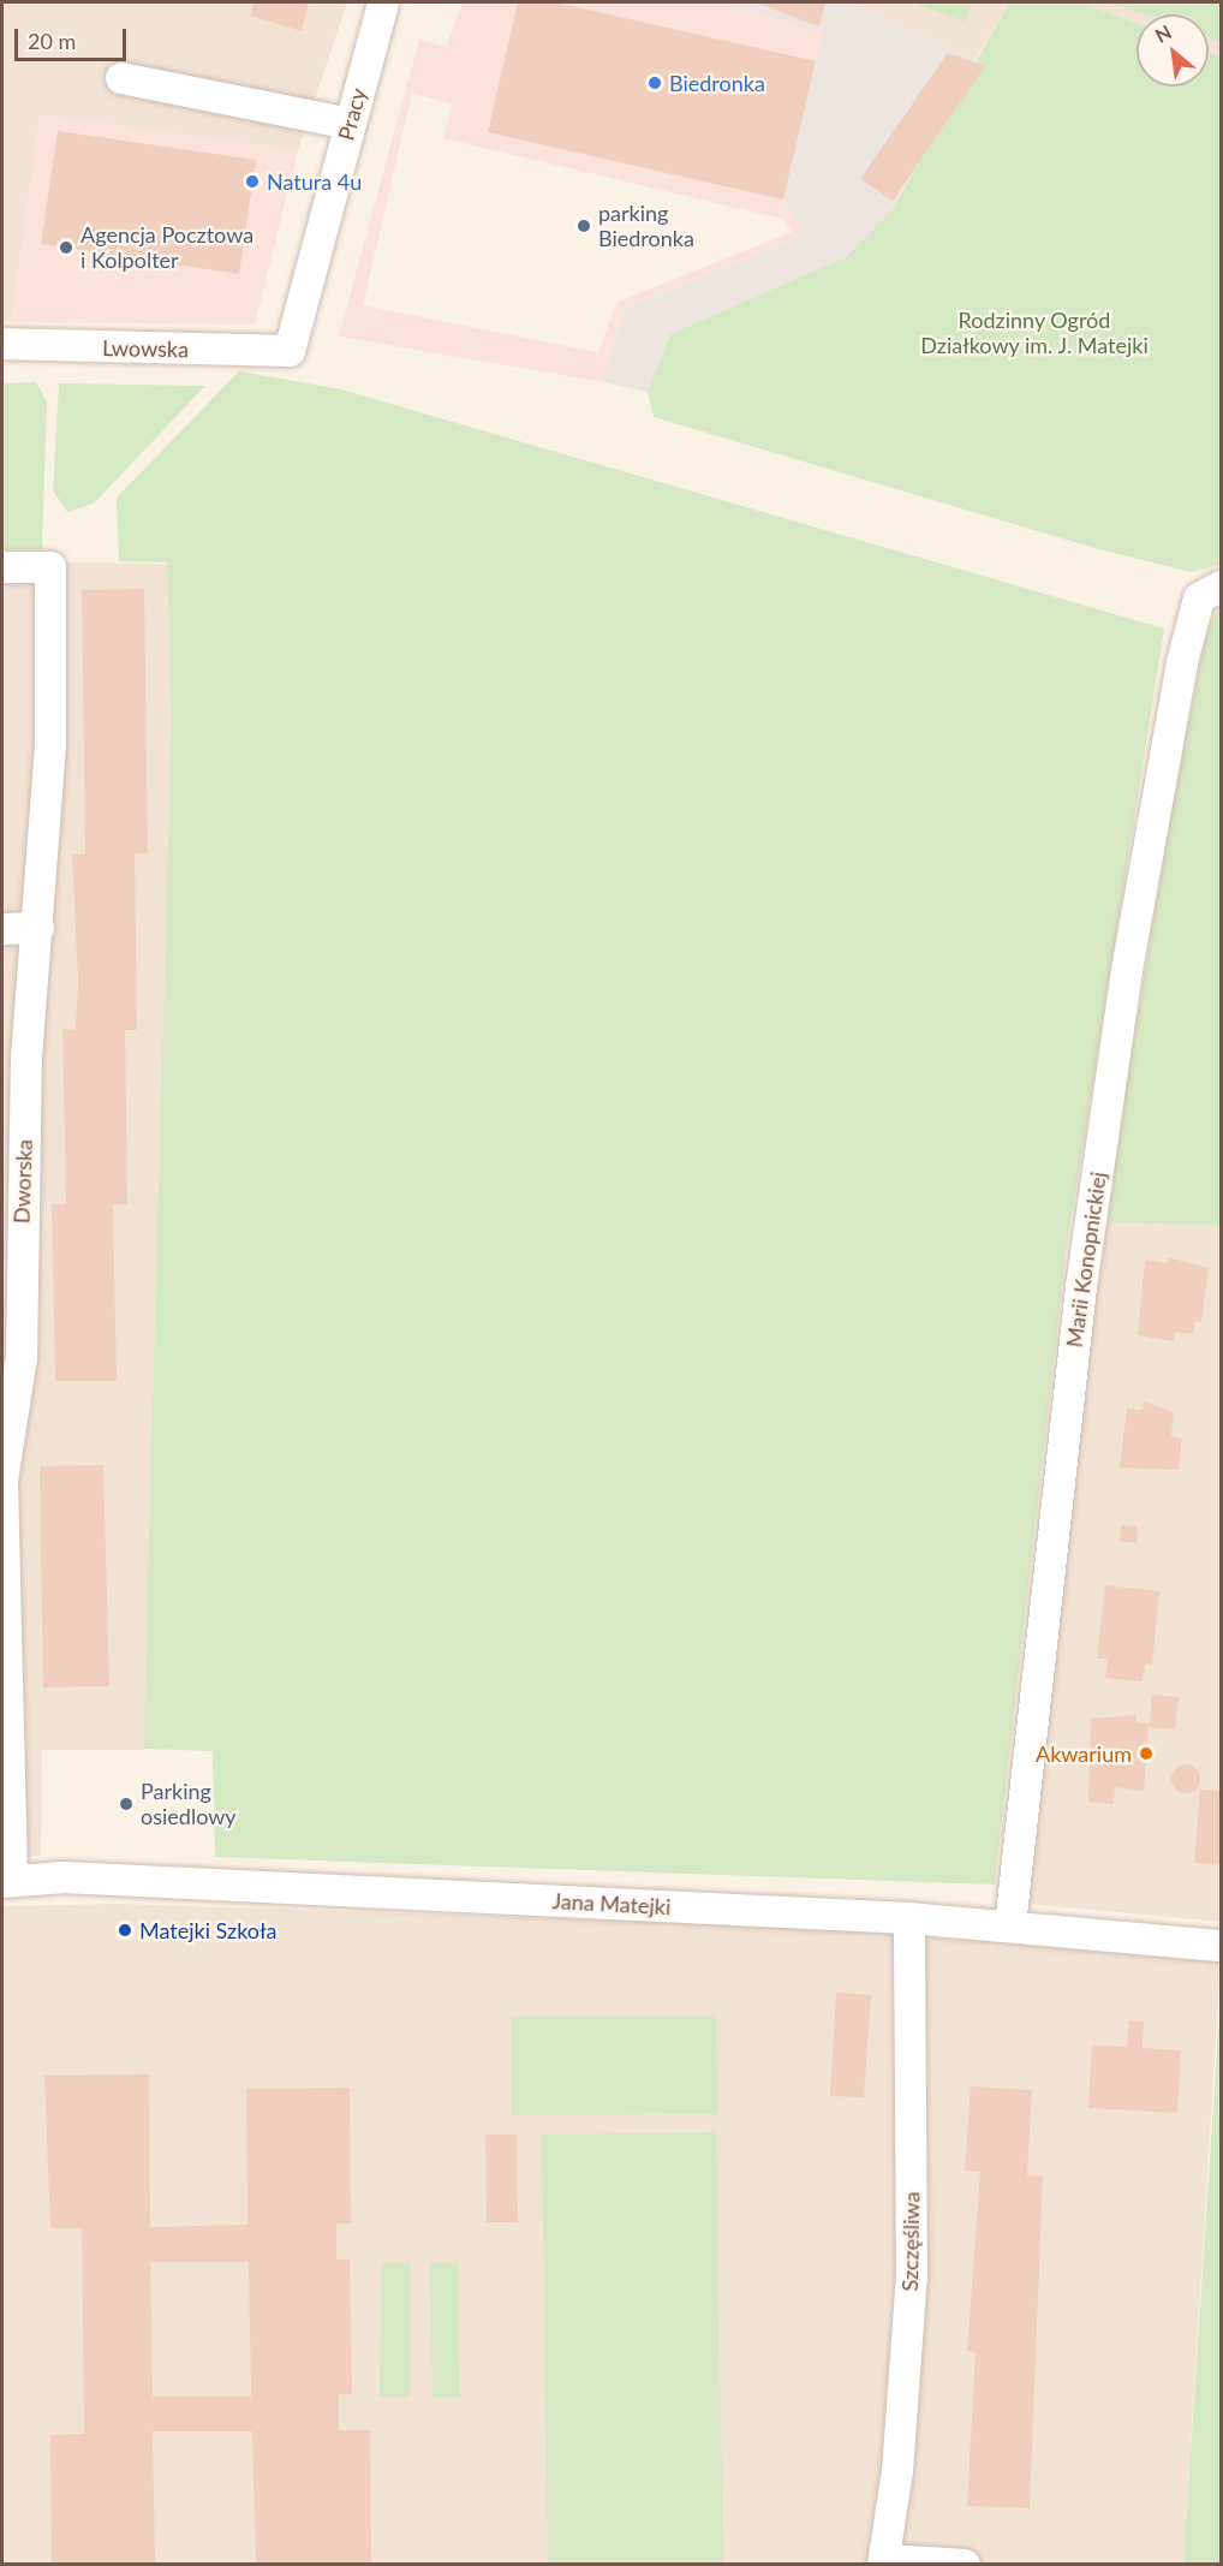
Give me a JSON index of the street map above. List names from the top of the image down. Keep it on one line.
{"streets":{"street":["Pracy","Lwowska","Dworska","Marii Konopnickiej","Jana Matejki","Szczęśliwa"]},"crossings":[["Pracy","Lwowska"],["Dworska","Jana Matejki"],["Marii Konopnickiej","Jana Matejki"],["Jana Matejki","Szczęśliwa"]],"parks":["Rodzinny Ogród Działkowy im. J. Matejki"],"places":["Biedronka","Natura 4u","parking Biedronka","Agencja Pocztowa i Kolpolter","Akwarium","Parking osiedlowy","Matejki Szkoła"],"scale_bar":"20 m","north":"top left"}
